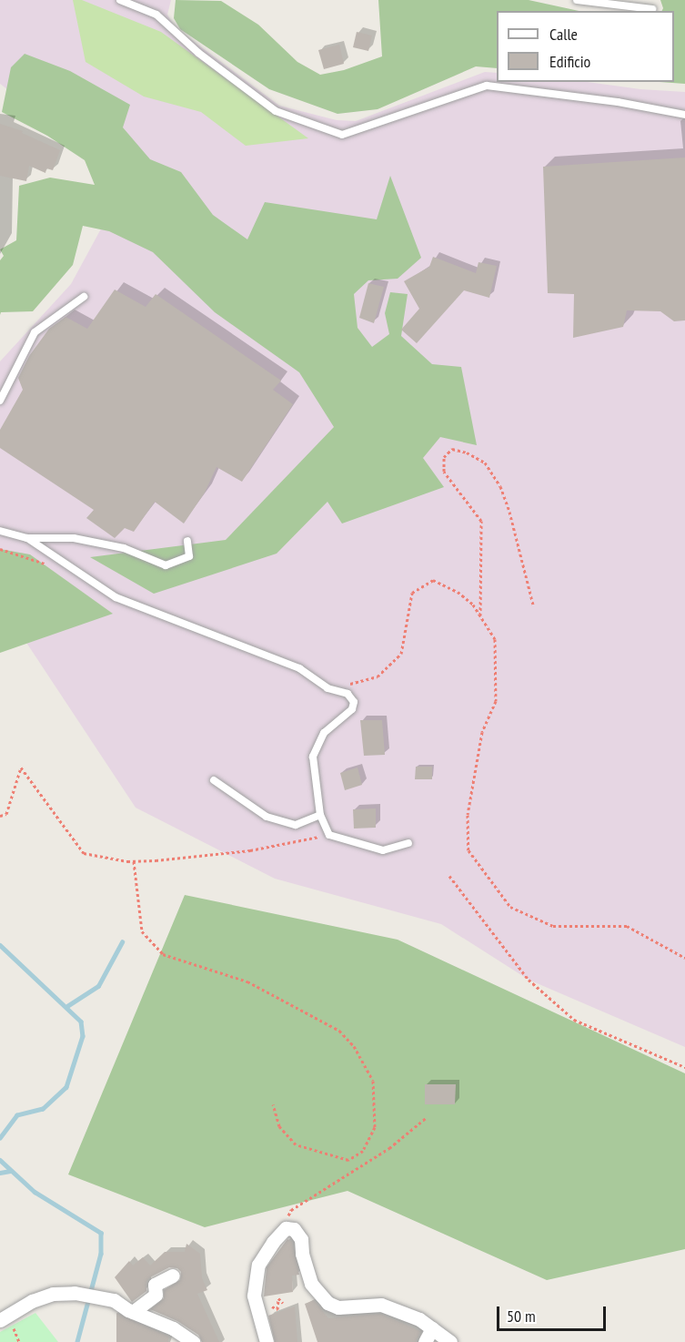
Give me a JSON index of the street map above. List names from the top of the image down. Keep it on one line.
{"legend":["Calle","Edificio"],"scale_bar":"50 m"}
